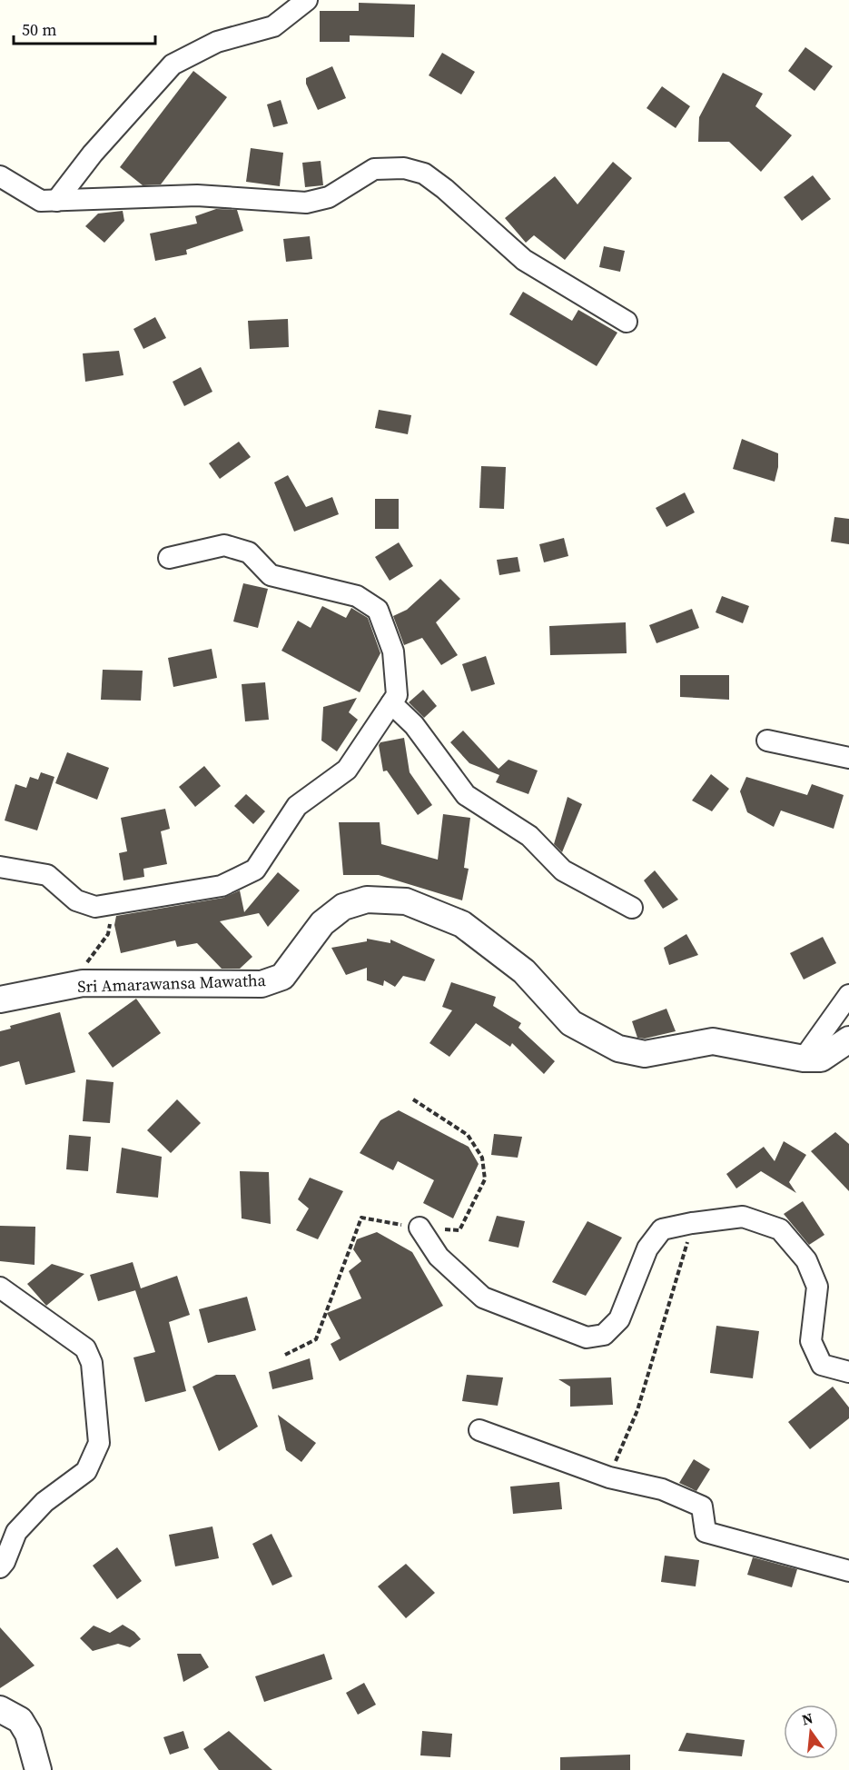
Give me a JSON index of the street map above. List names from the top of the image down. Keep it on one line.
{"streets":{"street":["Sri Amarawansa Mawatha"]},"scale_bar":"50 m","north":"top"}
